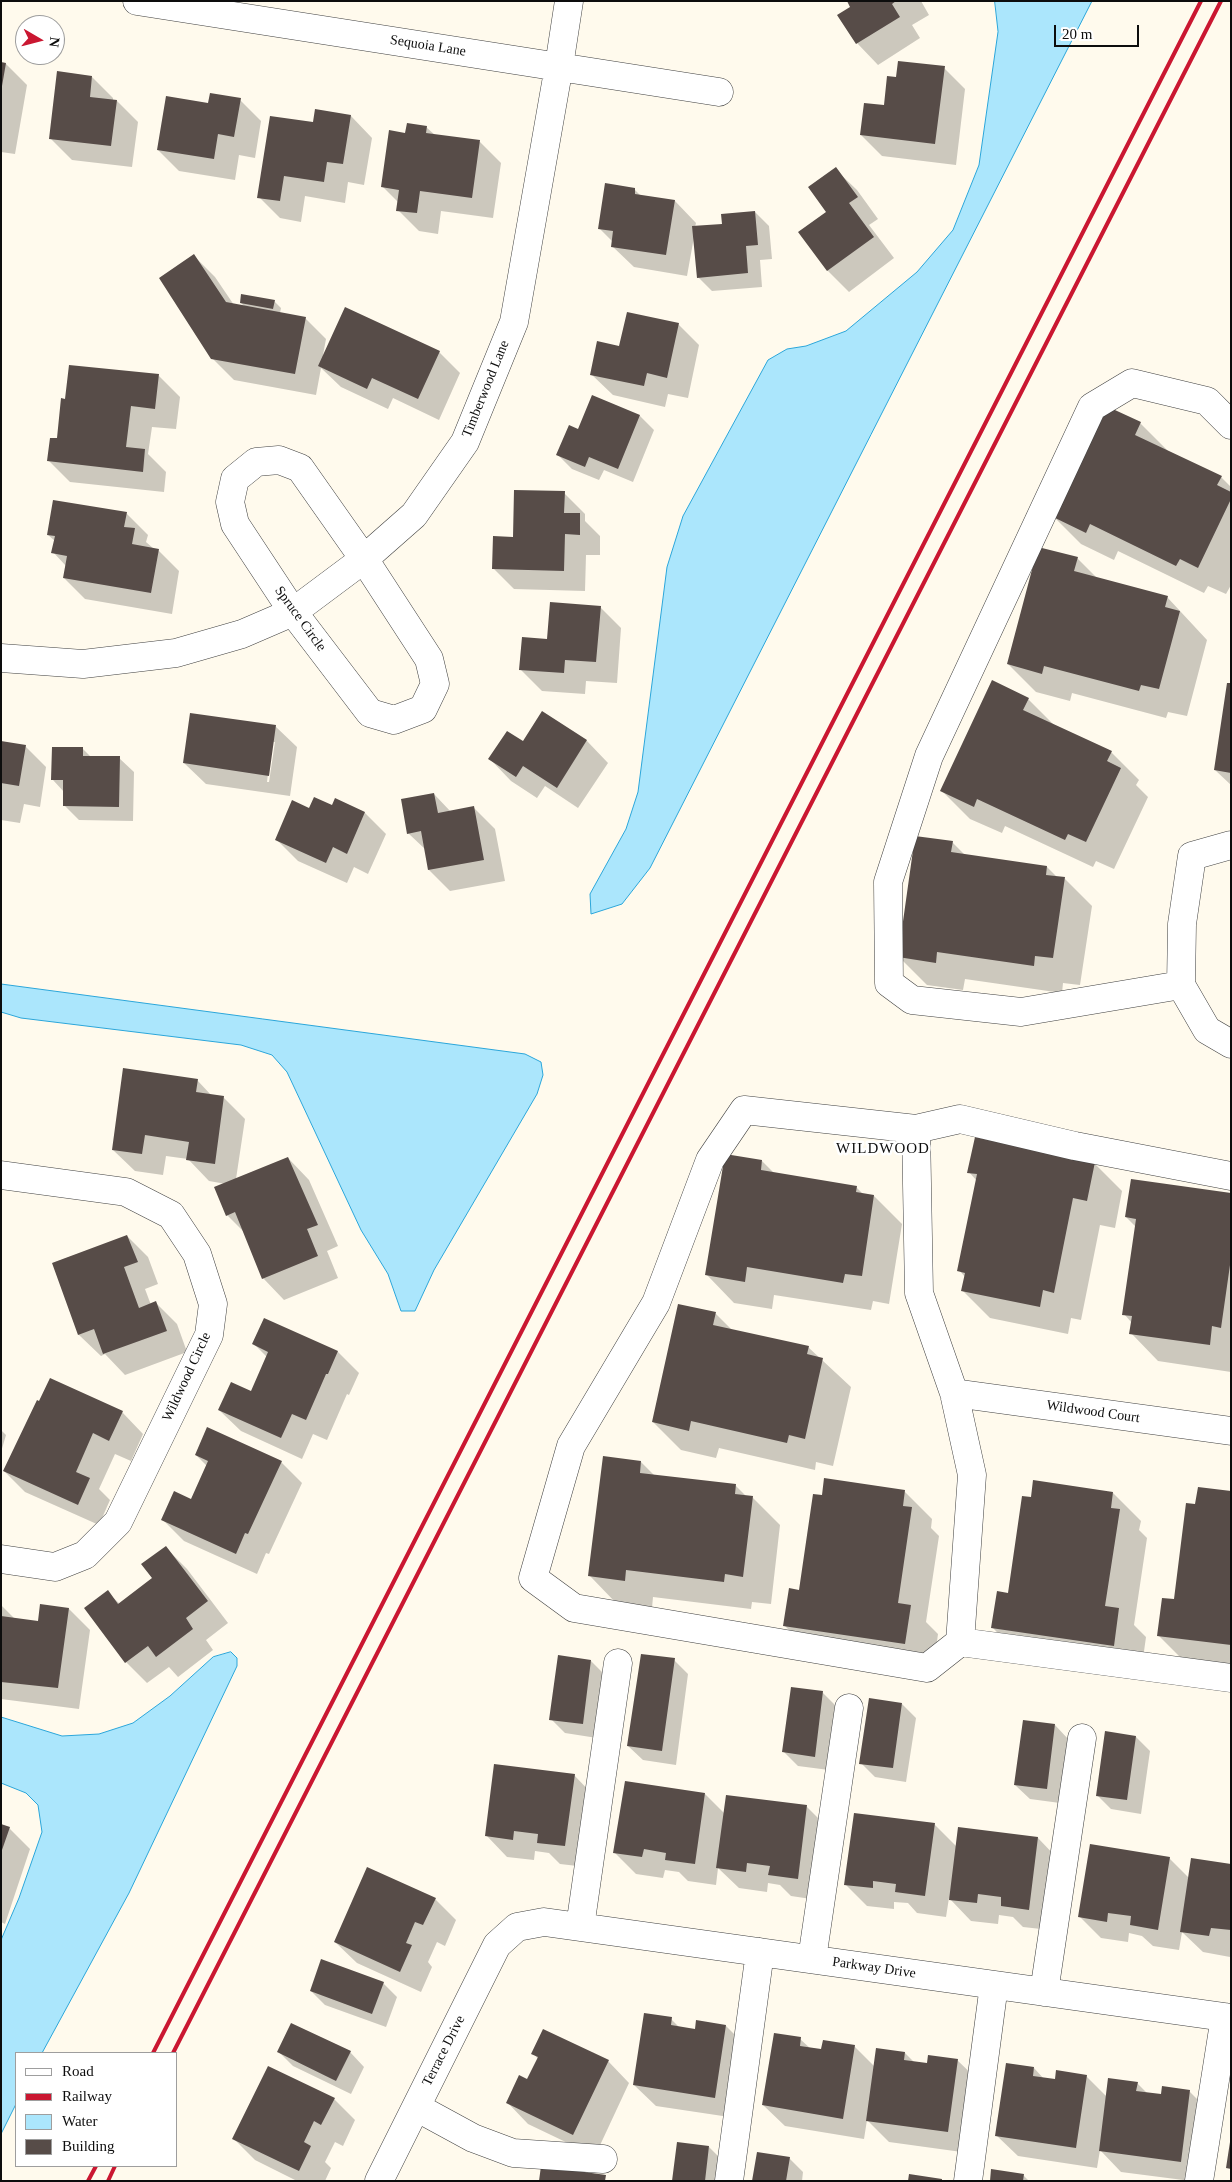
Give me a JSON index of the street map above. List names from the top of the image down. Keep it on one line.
{"streets":{"street":["Sequoia Lane","Timberwood Lane","Spruce Circle","Wildwood Circle","Wildwood Court","Parkway Drive","Terrace Drive"]},"crossings":[["Sequoia Lane","Timberwood Lane"],["Timberwood Lane","Spruce Circle"],["Parkway Drive","Terrace Drive"]],"districts":["WILDWOOD"],"legend":["Road","Railway","Water","Building"],"scale_bar":"20 m","north":"right"}
